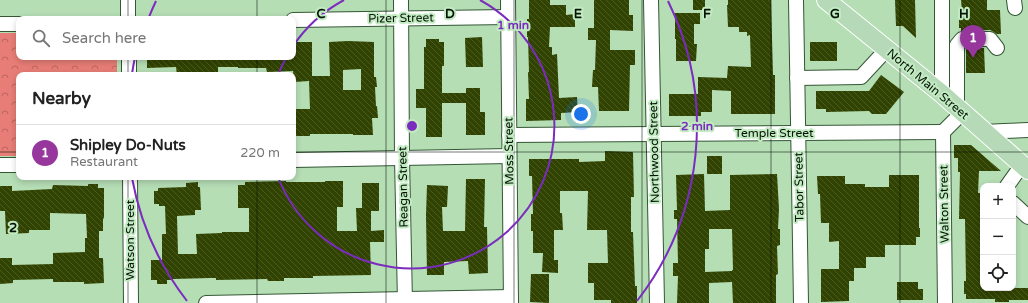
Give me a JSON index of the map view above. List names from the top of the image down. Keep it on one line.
{"streets":{"main road":["North Main Street"],"street":["Pizer Street","Temple Street","Moss Street","Northwood Street","Reagan Street","Tabor Street","Walton Street","Watson Street"]},"crossings":[["Pizer Street","Moss Street"],["Pizer Street","Reagan Street"],["Temple Street","Moss Street"],["Temple Street","Northwood Street"],["Temple Street","Tabor Street"],["Temple Street","Walton Street"]],"page":{"search":"Search here","pins":"1","heading":"Nearby","list":[{"mark":"1","name":"Shipley Do-Nuts","note":"Restaurant","value":"220 m"}],"map_buttons":["+","−"]},"grid":{"columns":["C","D","E","F","G","H"],"rows":["2"]},"rings":["1 min","2 min"]}
